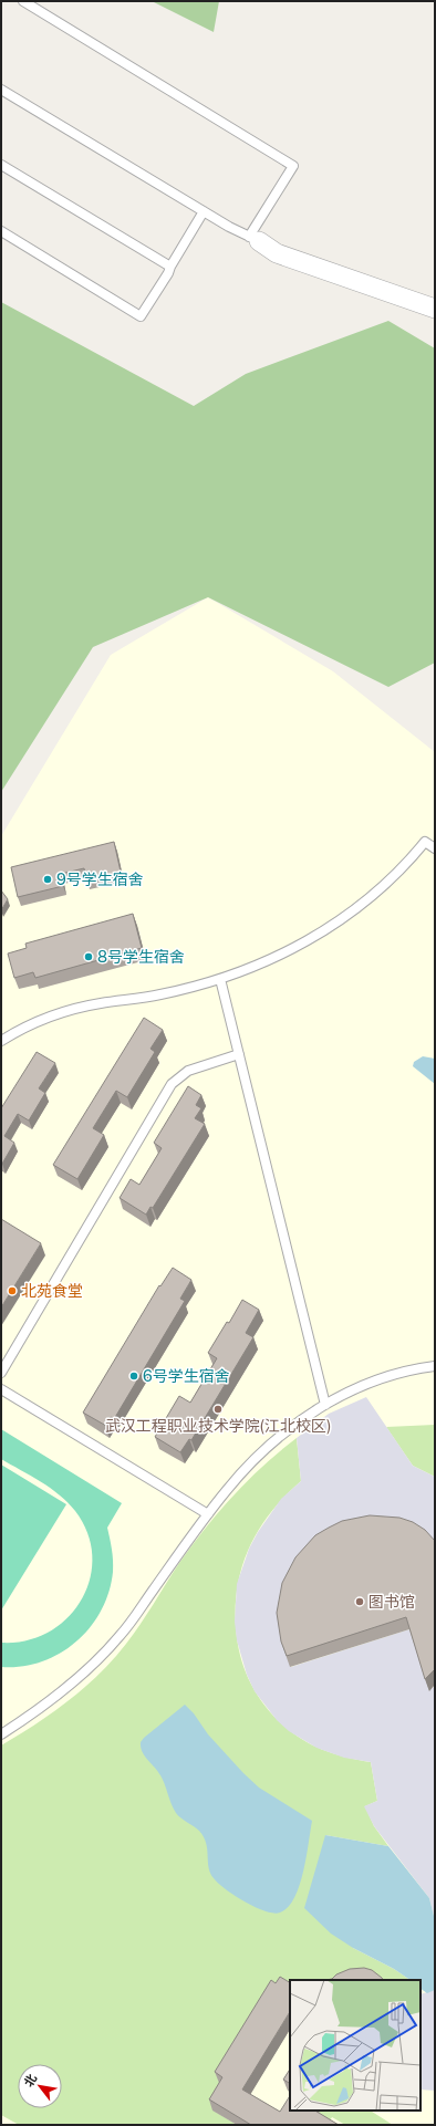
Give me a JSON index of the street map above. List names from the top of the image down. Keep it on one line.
{"places":["9号学生宿舍","8号学生宿舍","北苑食堂","6号学生宿舍","武汉工程职业技术学院(江北校区)","图书馆"],"north":"top left"}
